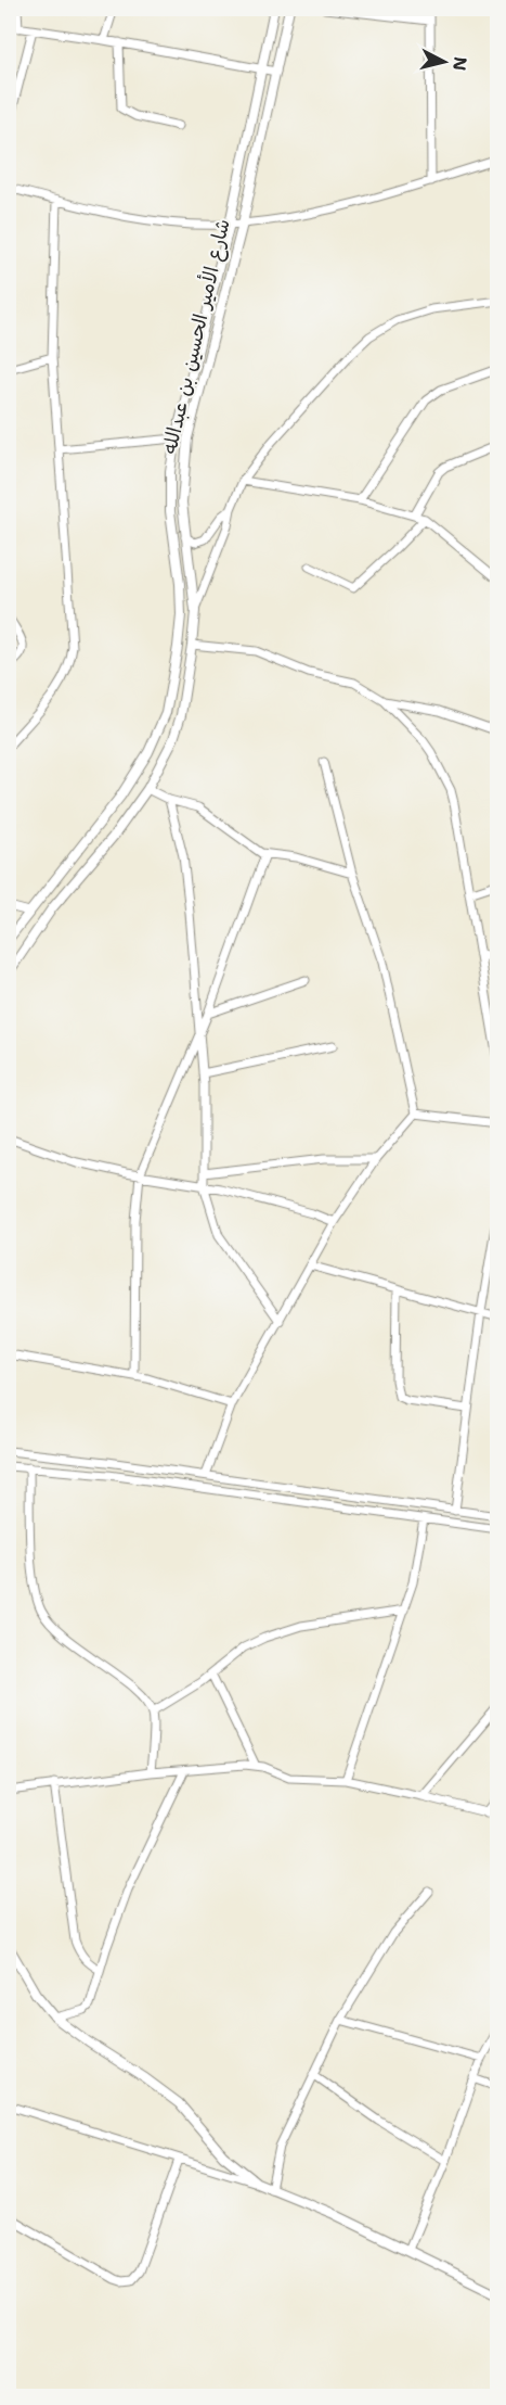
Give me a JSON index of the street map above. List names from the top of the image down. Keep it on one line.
{"streets":{"street":["شارع الأمير الحسين بن عبدالله"]},"north":"right"}
